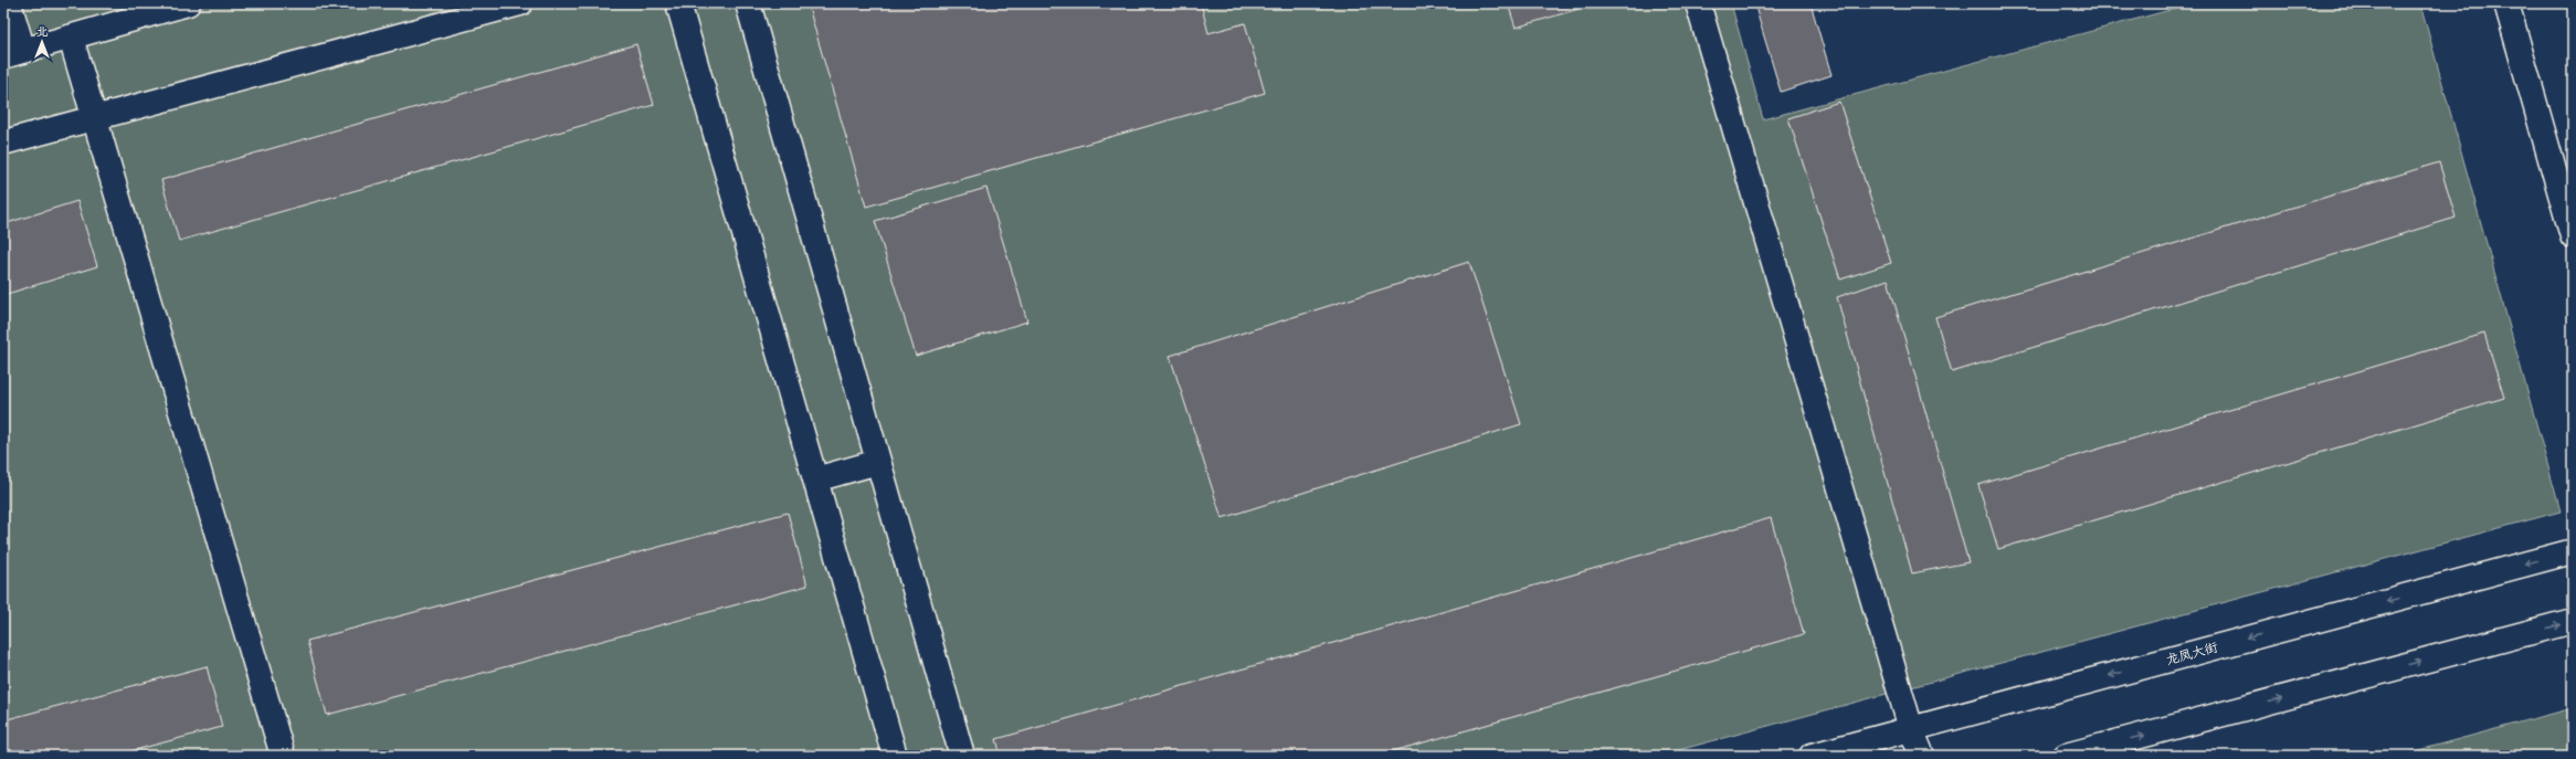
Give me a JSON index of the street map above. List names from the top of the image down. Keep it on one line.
{"streets":{"street":["龙凤大街"]},"north":"top"}
